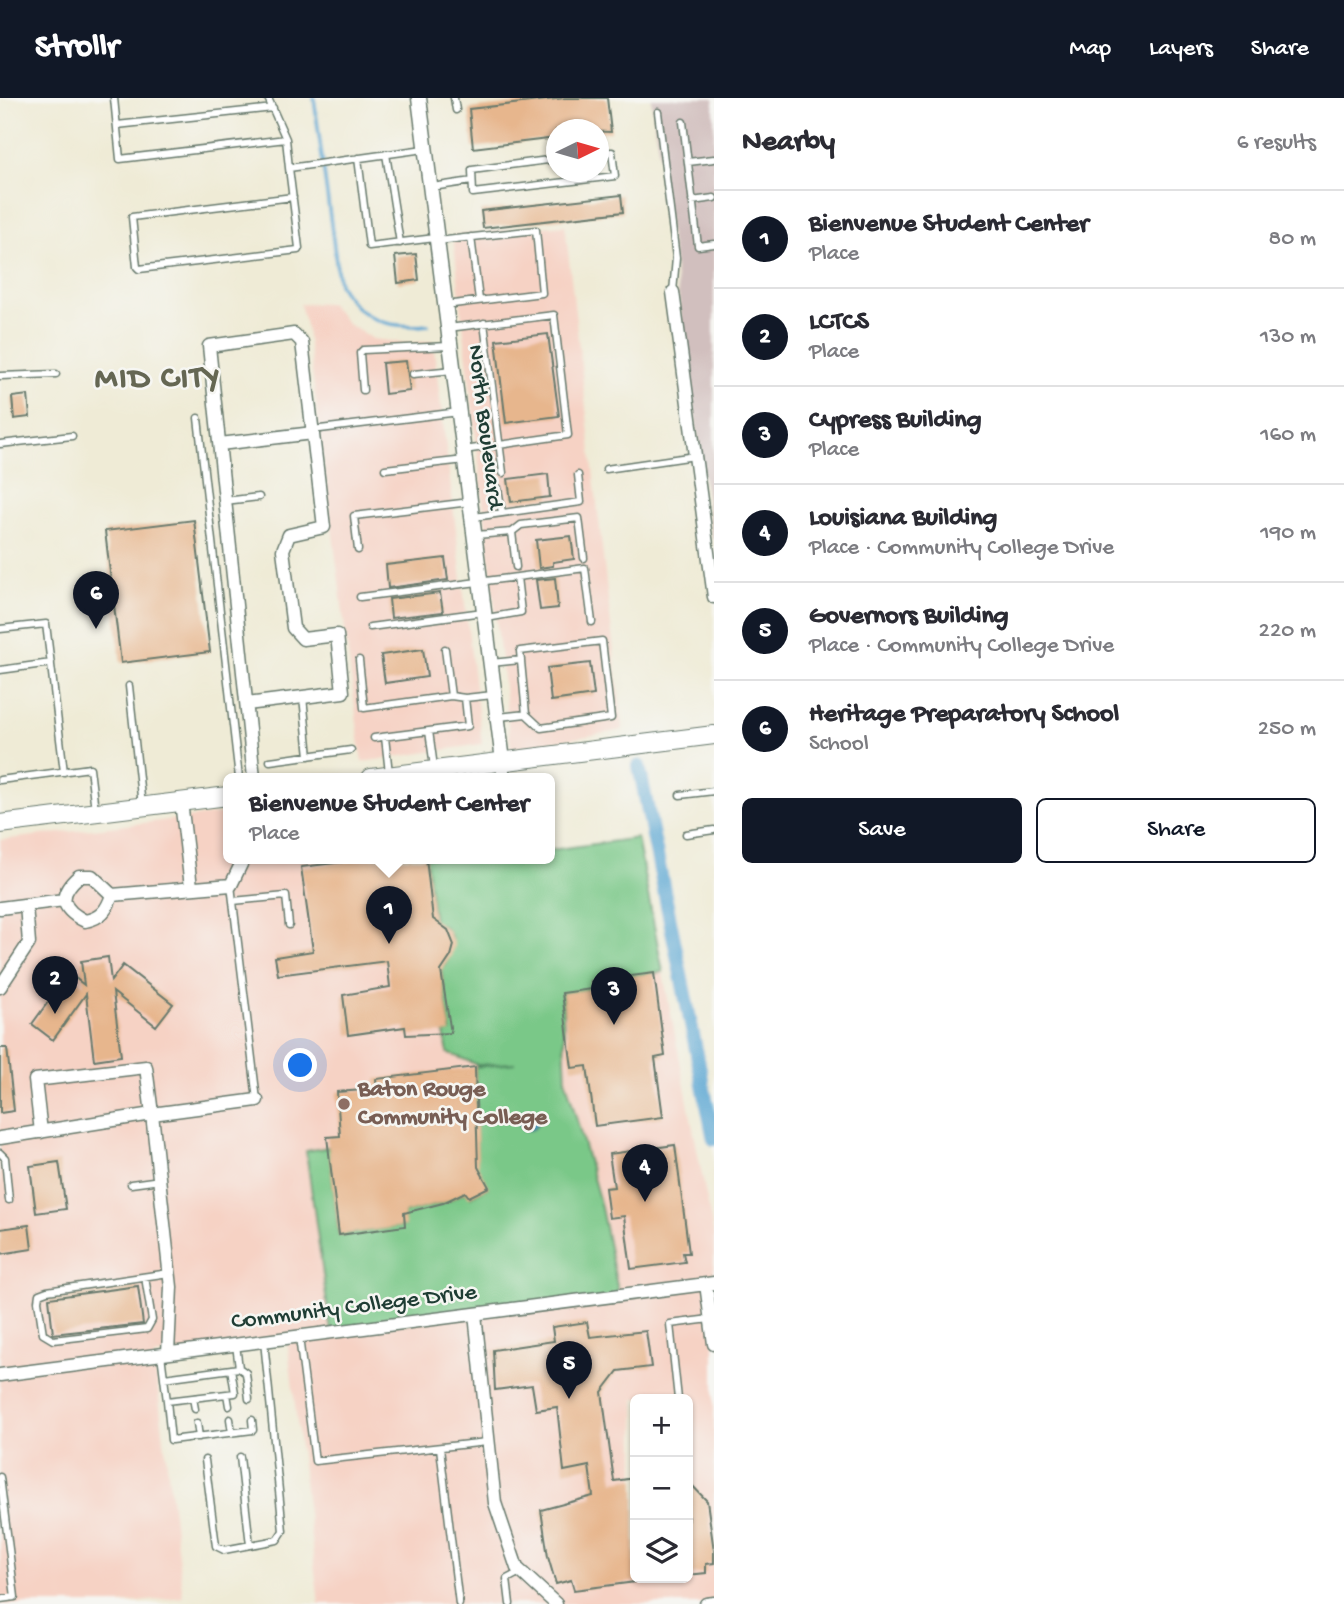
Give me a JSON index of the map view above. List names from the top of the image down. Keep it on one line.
{"streets":{"street":["North Boulevard","Community College Drive"]},"districts":["MID CITY"],"places":["Baton Rouge Community College"],"north":"right","page":{"header":"Strollr","nav":["Map","Layers","Share"],"heading":["Nearby","6 results"],"list":[{"mark":"1","name":"Bienvenue Student Center","note":"Place","value":"80 m"},{"mark":"2","name":"LCTCS","note":"Place","value":"130 m"},{"mark":"3","name":"Cypress Building","note":"Place","value":"160 m"},{"mark":"4","name":"Louisiana Building","note":"Place · Community College Drive","value":"190 m"},{"mark":"5","name":"Governors Building","note":"Place · Community College Drive","value":"220 m"},{"mark":"6","name":"Heritage Preparatory School","note":"School","value":"250 m"}],"pins":["6","1","2","3","4","5"],"popup":["Bienvenue Student Center","Place"],"buttons":["Save","Share"],"map_buttons":["+","−"]}}
